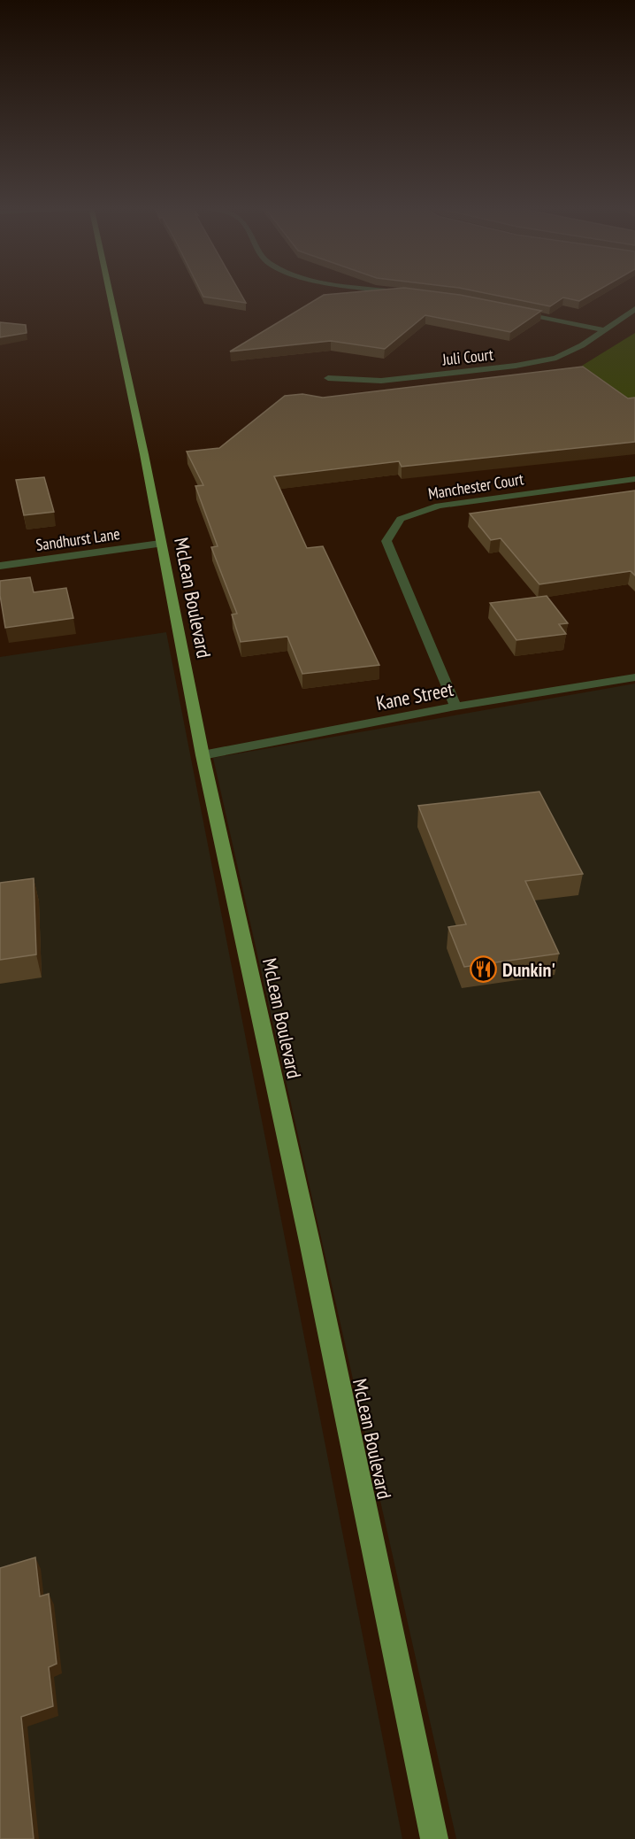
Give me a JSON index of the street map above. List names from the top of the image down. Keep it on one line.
{"streets":{"main road":["McLean Boulevard"],"street":["Juli Court","Manchester Court","Sandhurst Lane","Kane Street"]},"crossings":[["Manchester Court","Kane Street"],["Sandhurst Lane","McLean Boulevard"],["McLean Boulevard","Kane Street"]],"places":{"restaurant":["Dunkin'"]}}
